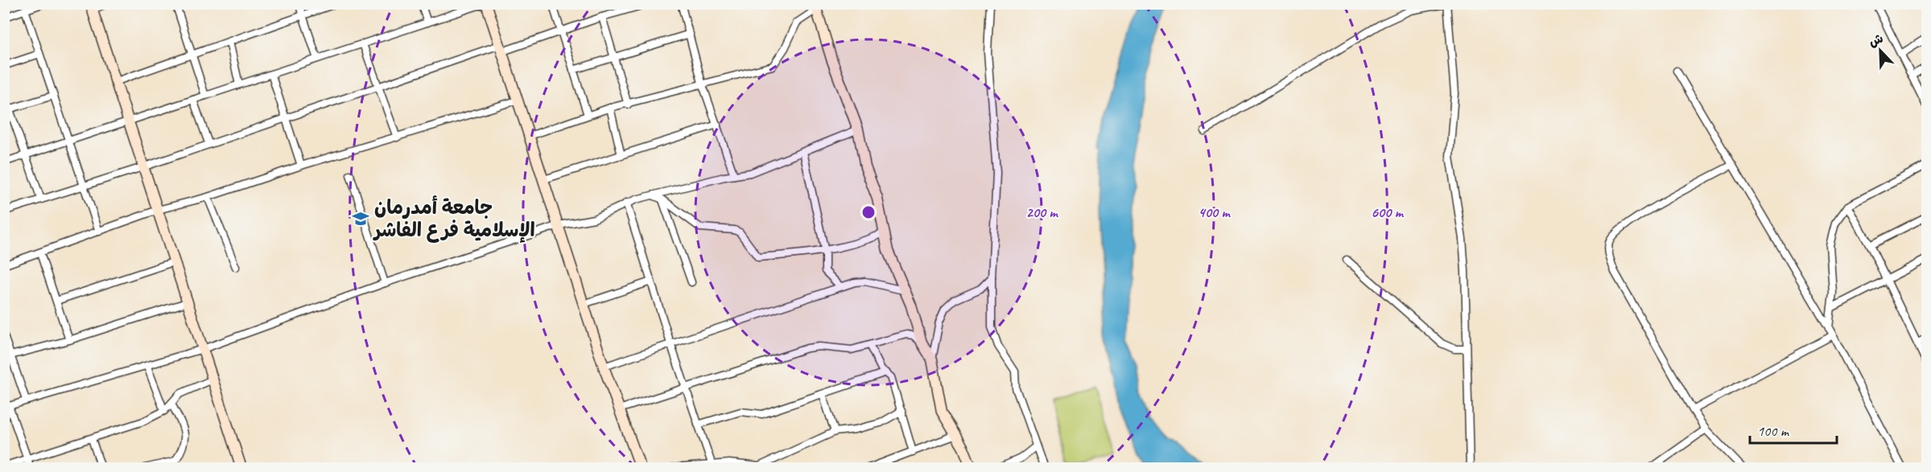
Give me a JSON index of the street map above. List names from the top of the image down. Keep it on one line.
{"places":{"school or university":["جامعة أمدرمان الإسلامية فرع الفاشر"]},"scale_bar":"100 m","north":"top left","rings":["200 m","400 m","600 m"]}
